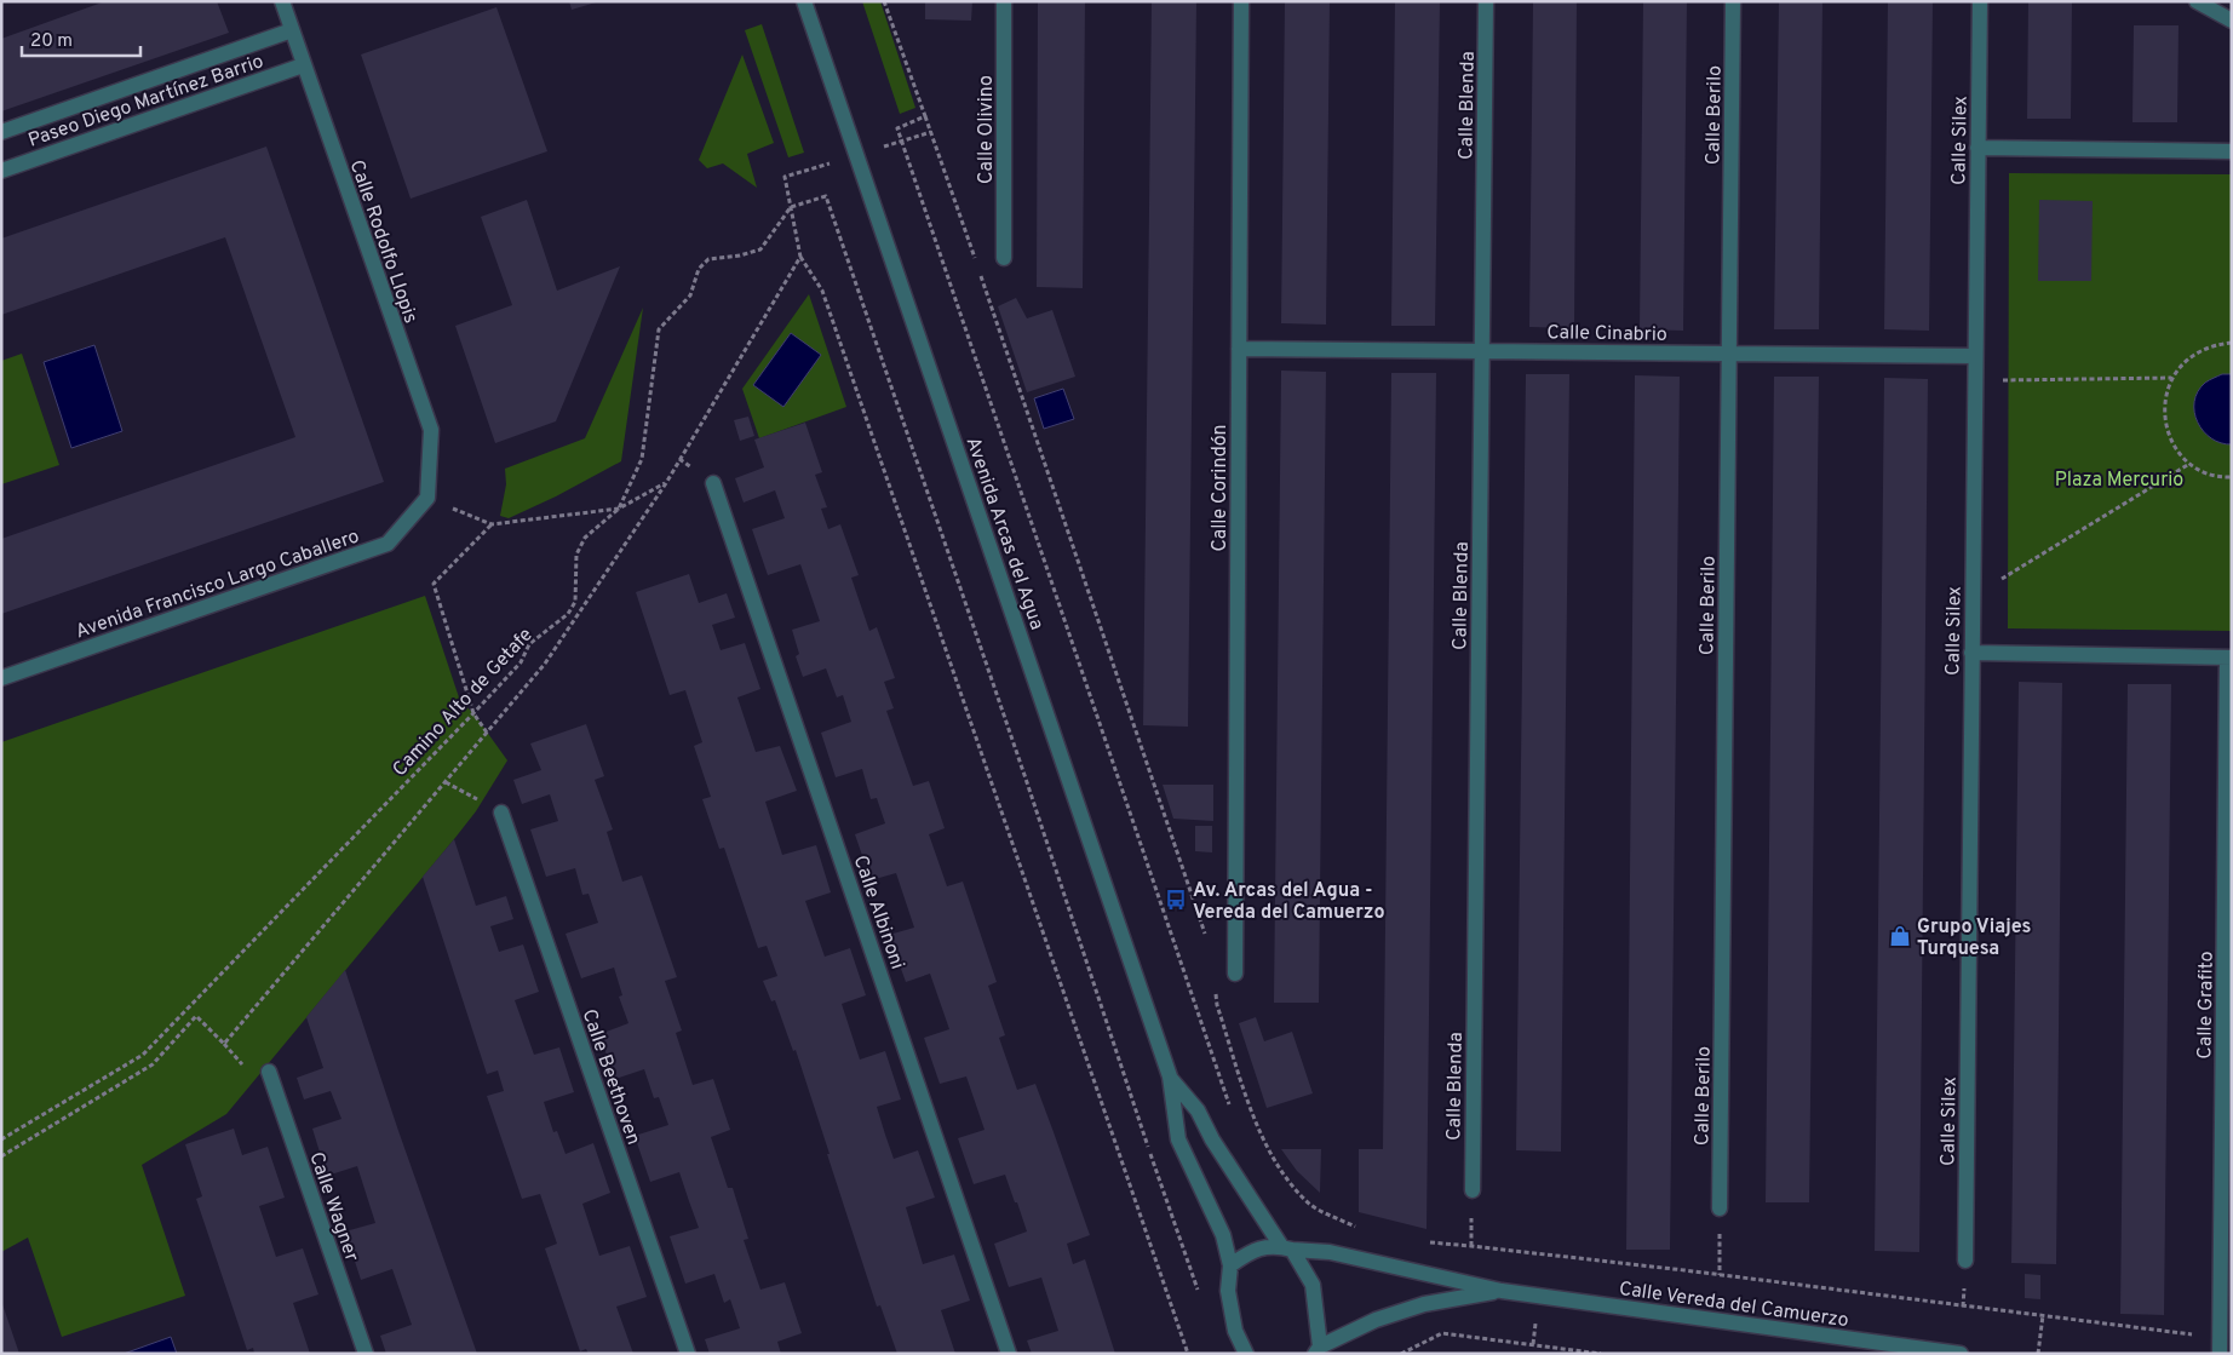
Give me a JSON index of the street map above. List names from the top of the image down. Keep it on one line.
{"streets":{"street":["Paseo Diego Martínez Barrio","Calle Blenda","Calle Berilo","Calle Olivino","Calle Silex","Calle Rodolfo Llopis","Calle Cinabrio","Calle Corindón","Avenida Arcas del Agua","Avenida Francisco Largo Caballero","Calle Albinoni","Calle Grafito","Calle Beethoven","Calle Wagner","Calle Vereda del Camuerzo"],"path":["Camino Alto de Getafe"]},"crossings":[["Paseo Diego Martínez Barrio","Calle Rodolfo Llopis"],["Calle Blenda","Calle Cinabrio"],["Calle Berilo","Calle Cinabrio"],["Calle Silex","Calle Cinabrio"],["Calle Rodolfo Llopis","Avenida Francisco Largo Caballero"],["Calle Cinabrio","Calle Corindón"],["Avenida Arcas del Agua","Calle Vereda del Camuerzo"]],"parks":["Plaza Mercurio"],"places":{"bus stop":["Av. Arcas del Agua - Vereda del Camuerzo"],"shop":["Grupo Viajes Turquesa"]},"scale_bar":"20 m"}
